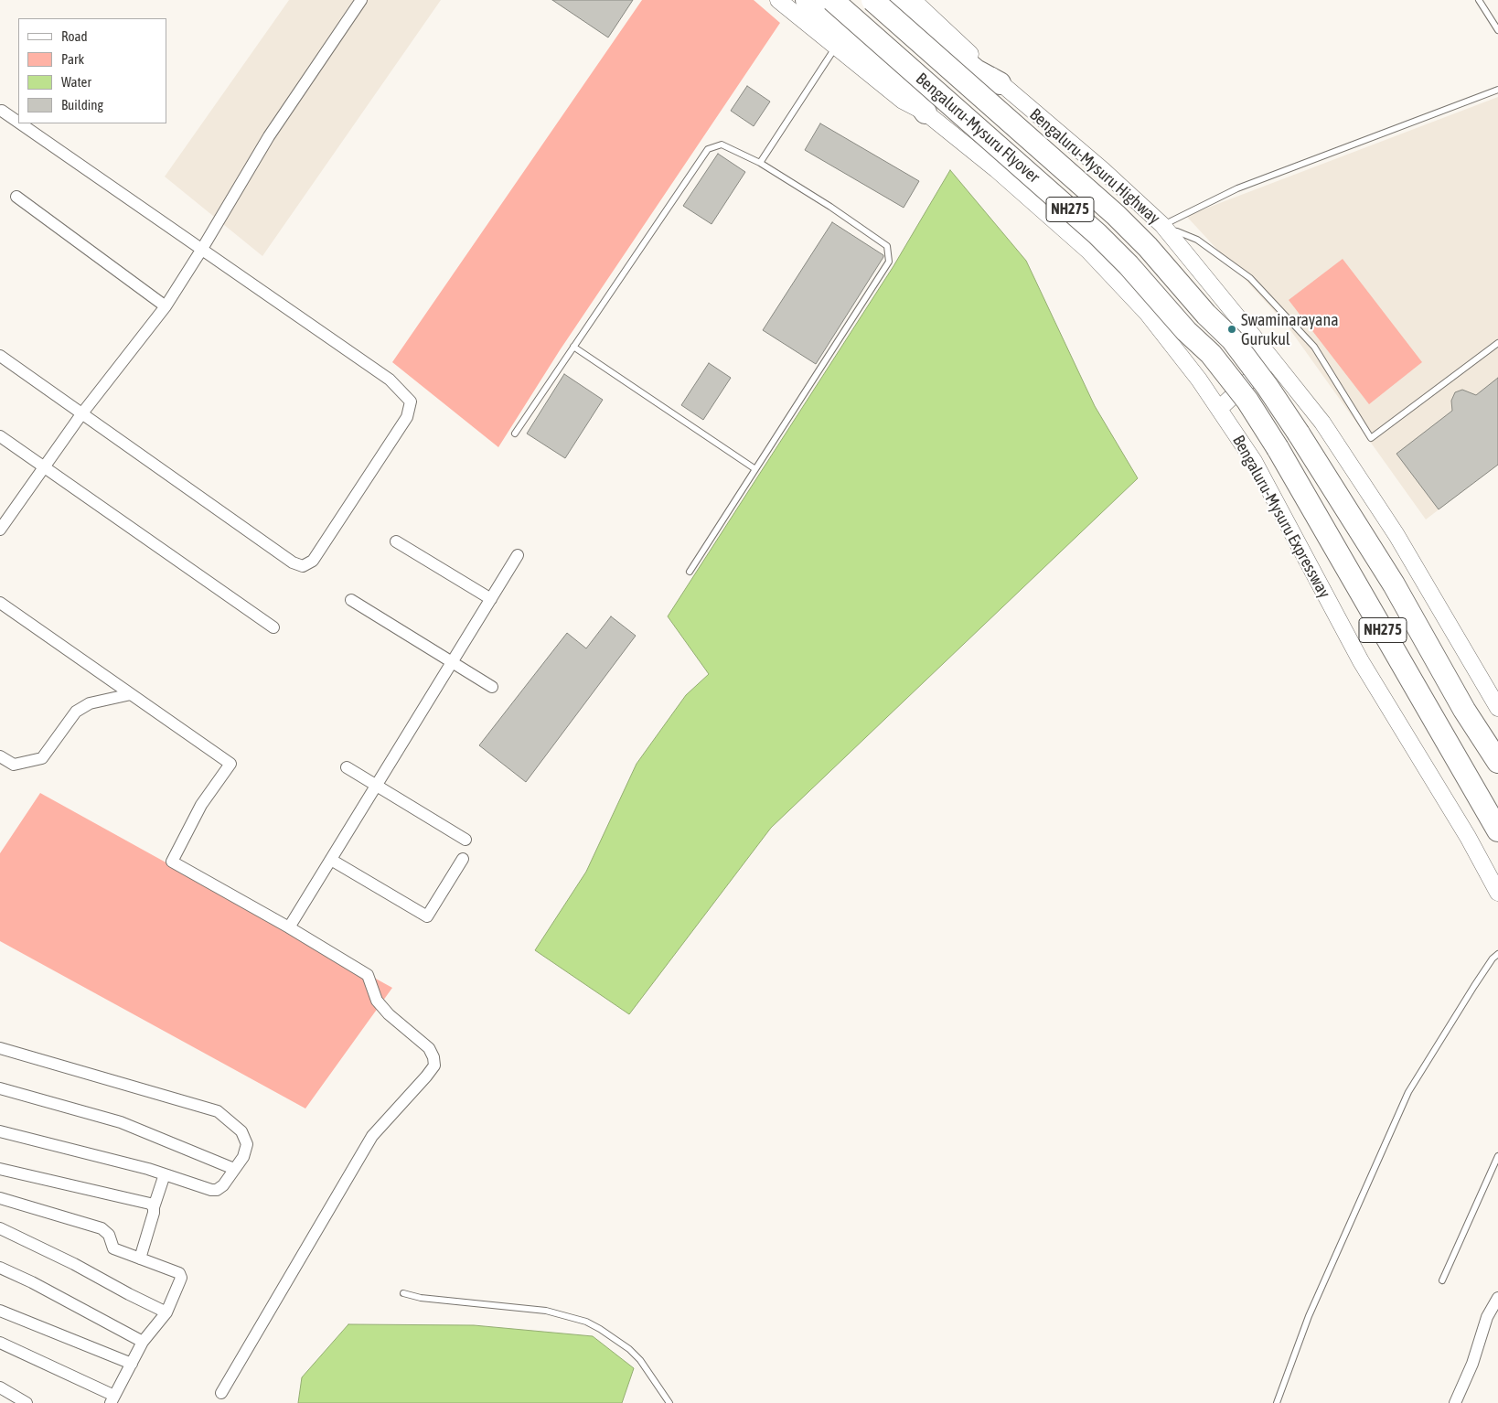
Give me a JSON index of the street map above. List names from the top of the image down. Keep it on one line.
{"streets":{"highway":["Bengaluru-Mysuru Flyover","Bengaluru-Mysuru Highway","NH275","Bengaluru-Mysuru Expressway"]},"crossings":[["Bengaluru-Mysuru Flyover","Bengaluru-Mysuru Expressway"]],"places":["Swaminarayana Gurukul"],"legend":["Road","Park","Water","Building"]}
